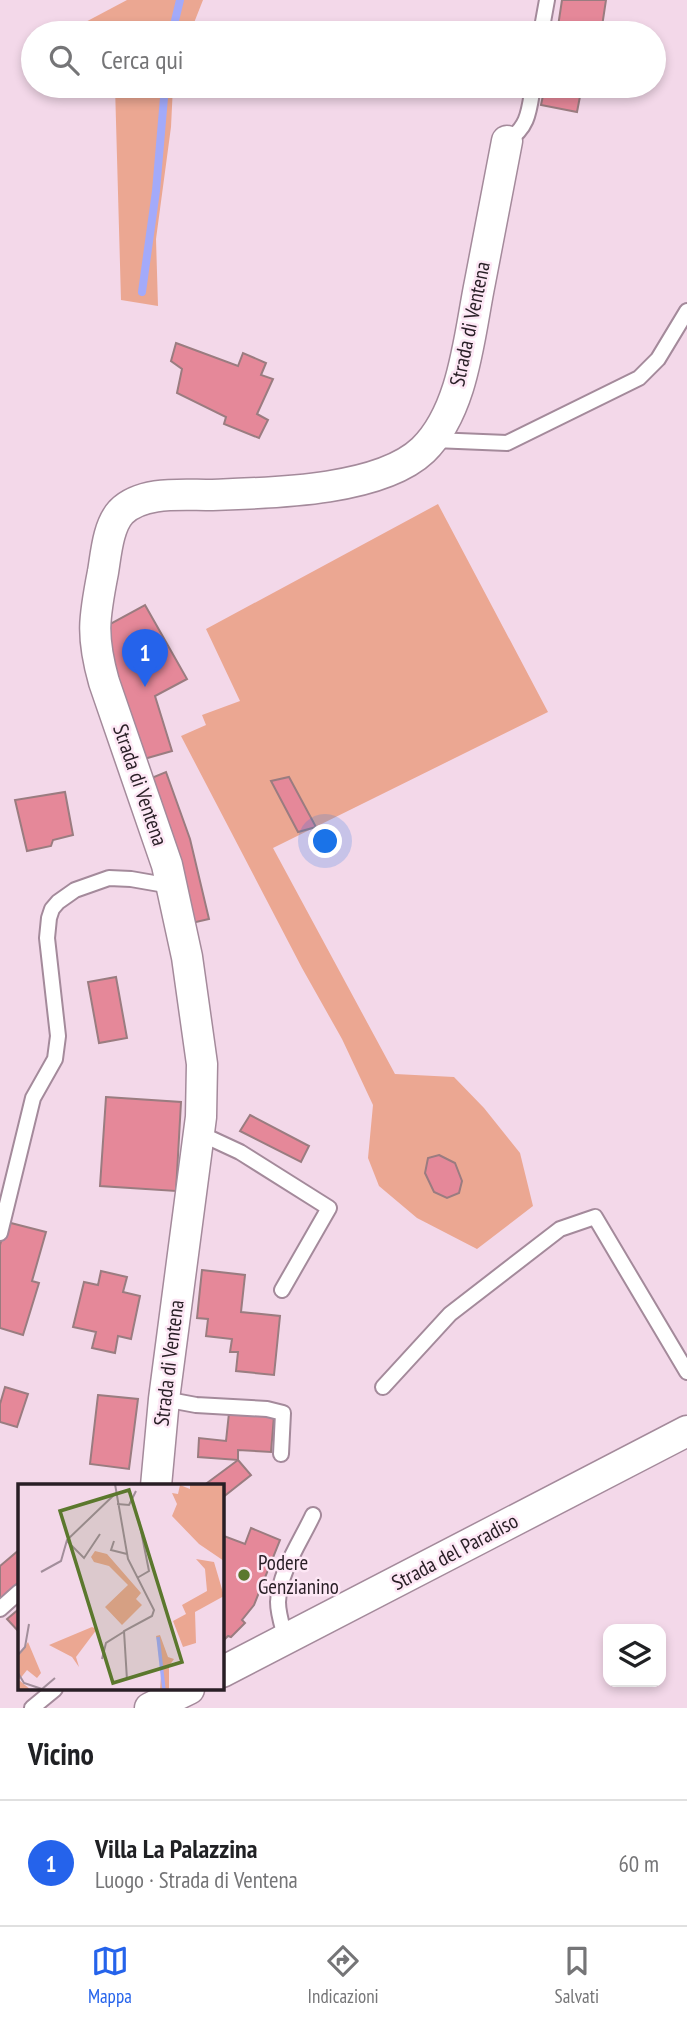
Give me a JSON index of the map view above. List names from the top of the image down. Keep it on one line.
{"streets":{"street":["Strada di Ventena","Strada del Paradiso"]},"places":["Podere Genzianino"],"page":{"search":"Cerca qui","pins":"1","heading":"Vicino","list":[{"mark":"1","name":"Villa La Palazzina","note":"Luogo · Strada di Ventena","value":"60 m"}],"nav":["Mappa","Indicazioni","Salvati"]}}
